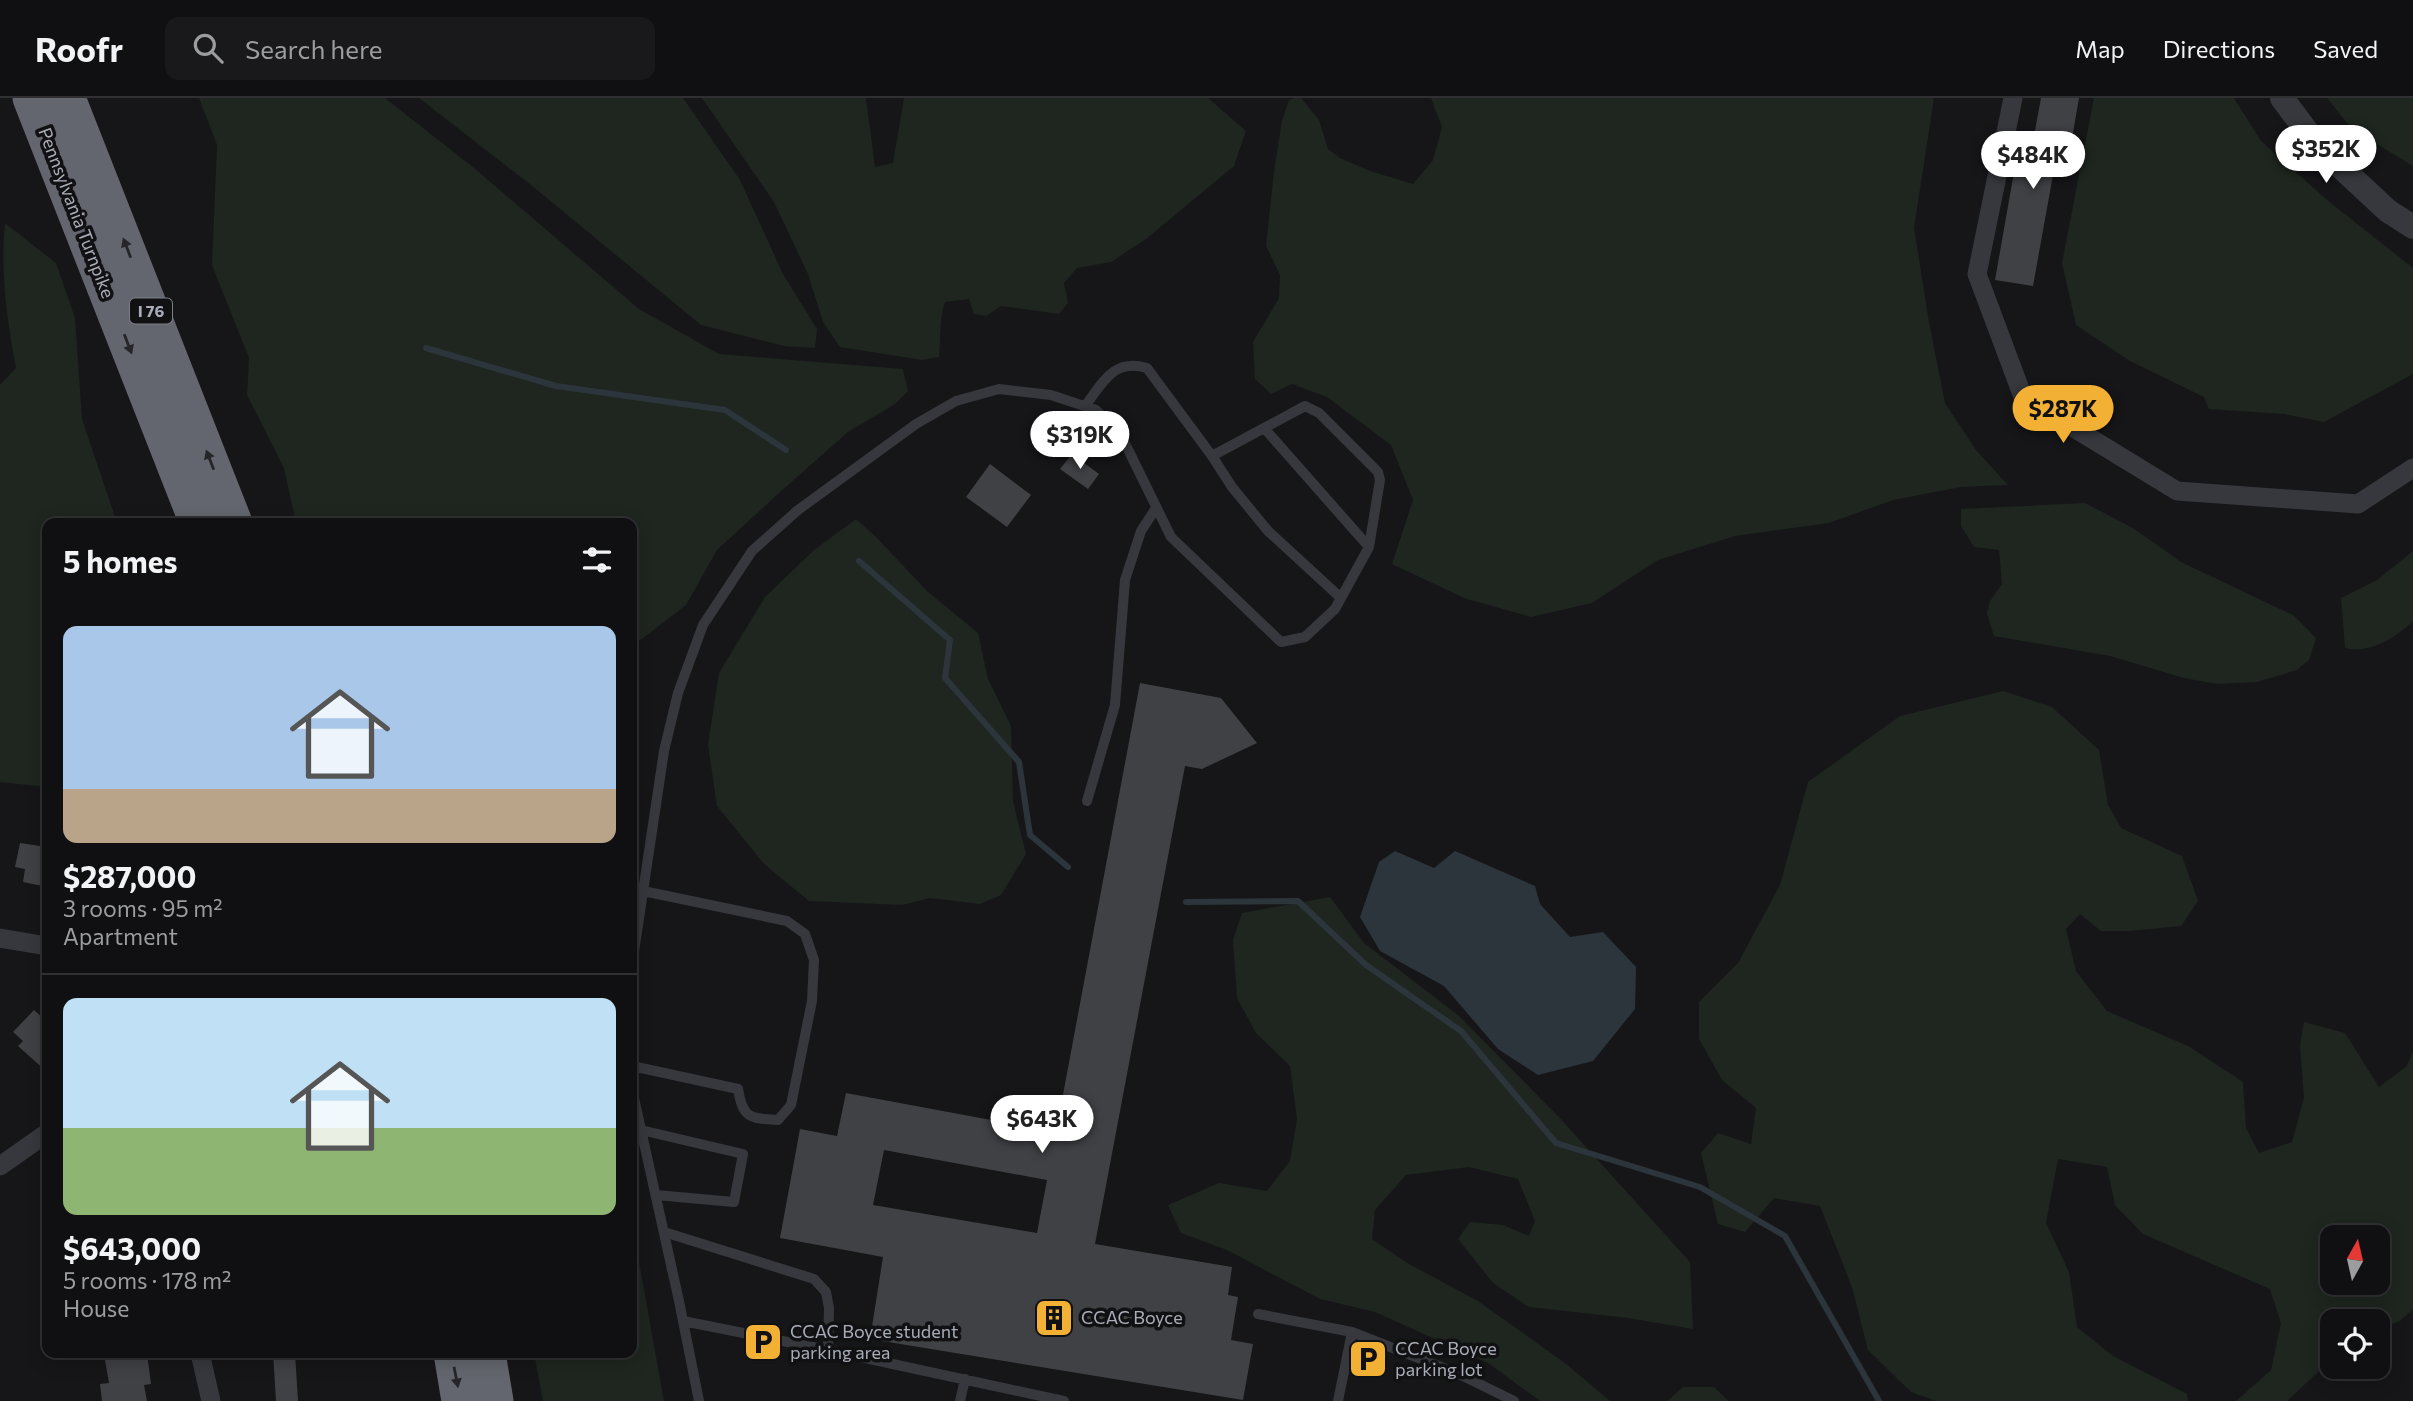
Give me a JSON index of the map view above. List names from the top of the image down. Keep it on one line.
{"streets":{"highway":["Pennsylvania Turnpike","I 76"]},"places":{"building":["CCAC Boyce"],"parking":["CCAC Boyce student parking area","CCAC Boyce parking lot"]},"north":"top","page":{"header":"Roofr","search":"Search here","nav":["Map","Directions","Saved"],"price":["$352K","$484K","$287K","$319K","$643K"],"heading":"5 homes","list":[{"name":"$287,000","note":"3 rooms · 95 m² · Apartment"},{"name":"$643,000","note":"5 rooms · 178 m² · House"}]}}
